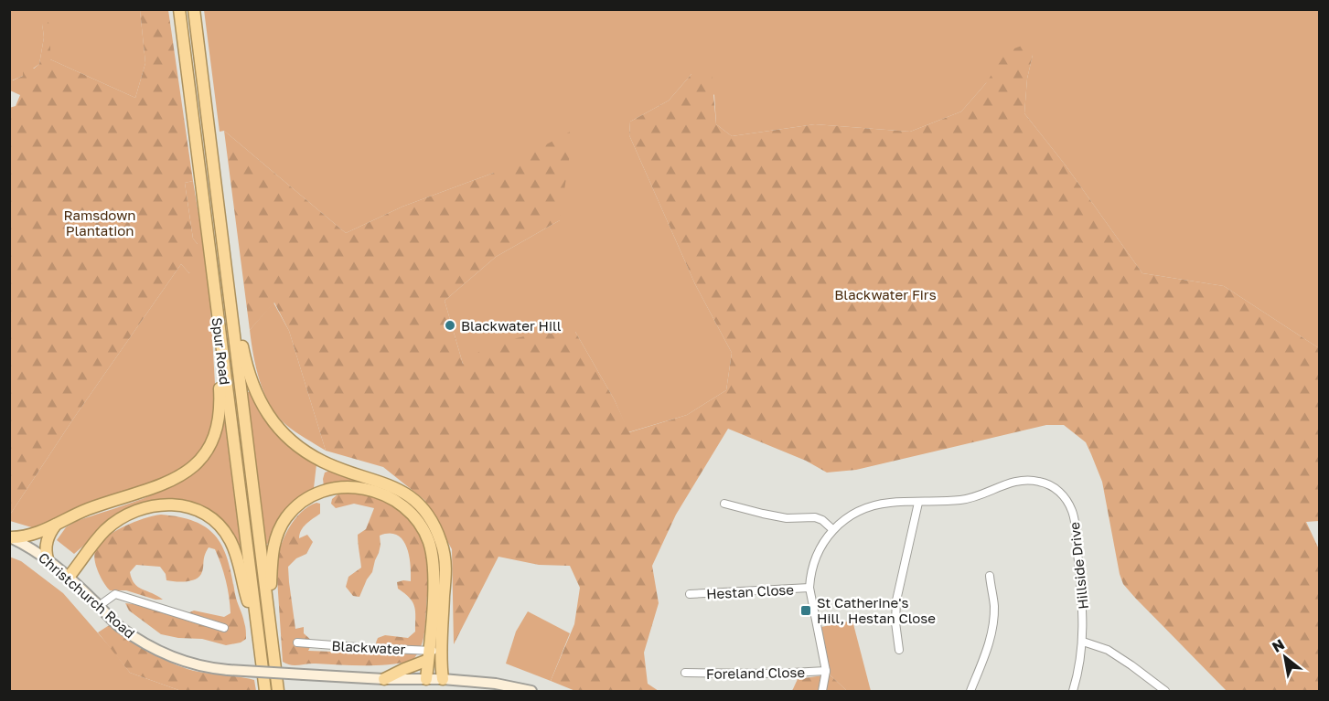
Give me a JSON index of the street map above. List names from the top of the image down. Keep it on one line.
{"streets":{"highway":["Spur Road"],"main road":["Christchurch Road"],"street":["Hillside Drive","Hestan Close","Blackwater","Foreland Close"]},"crossings":[["Hillside Drive","Hestan Close"],["Hillside Drive","Foreland Close"]],"parks":["Ramsdown Plantation","Blackwater Firs"],"places":{"other":["Blackwater Hill"],"transit":["St Catherine's Hill, Hestan Close"]},"north":"top left"}
